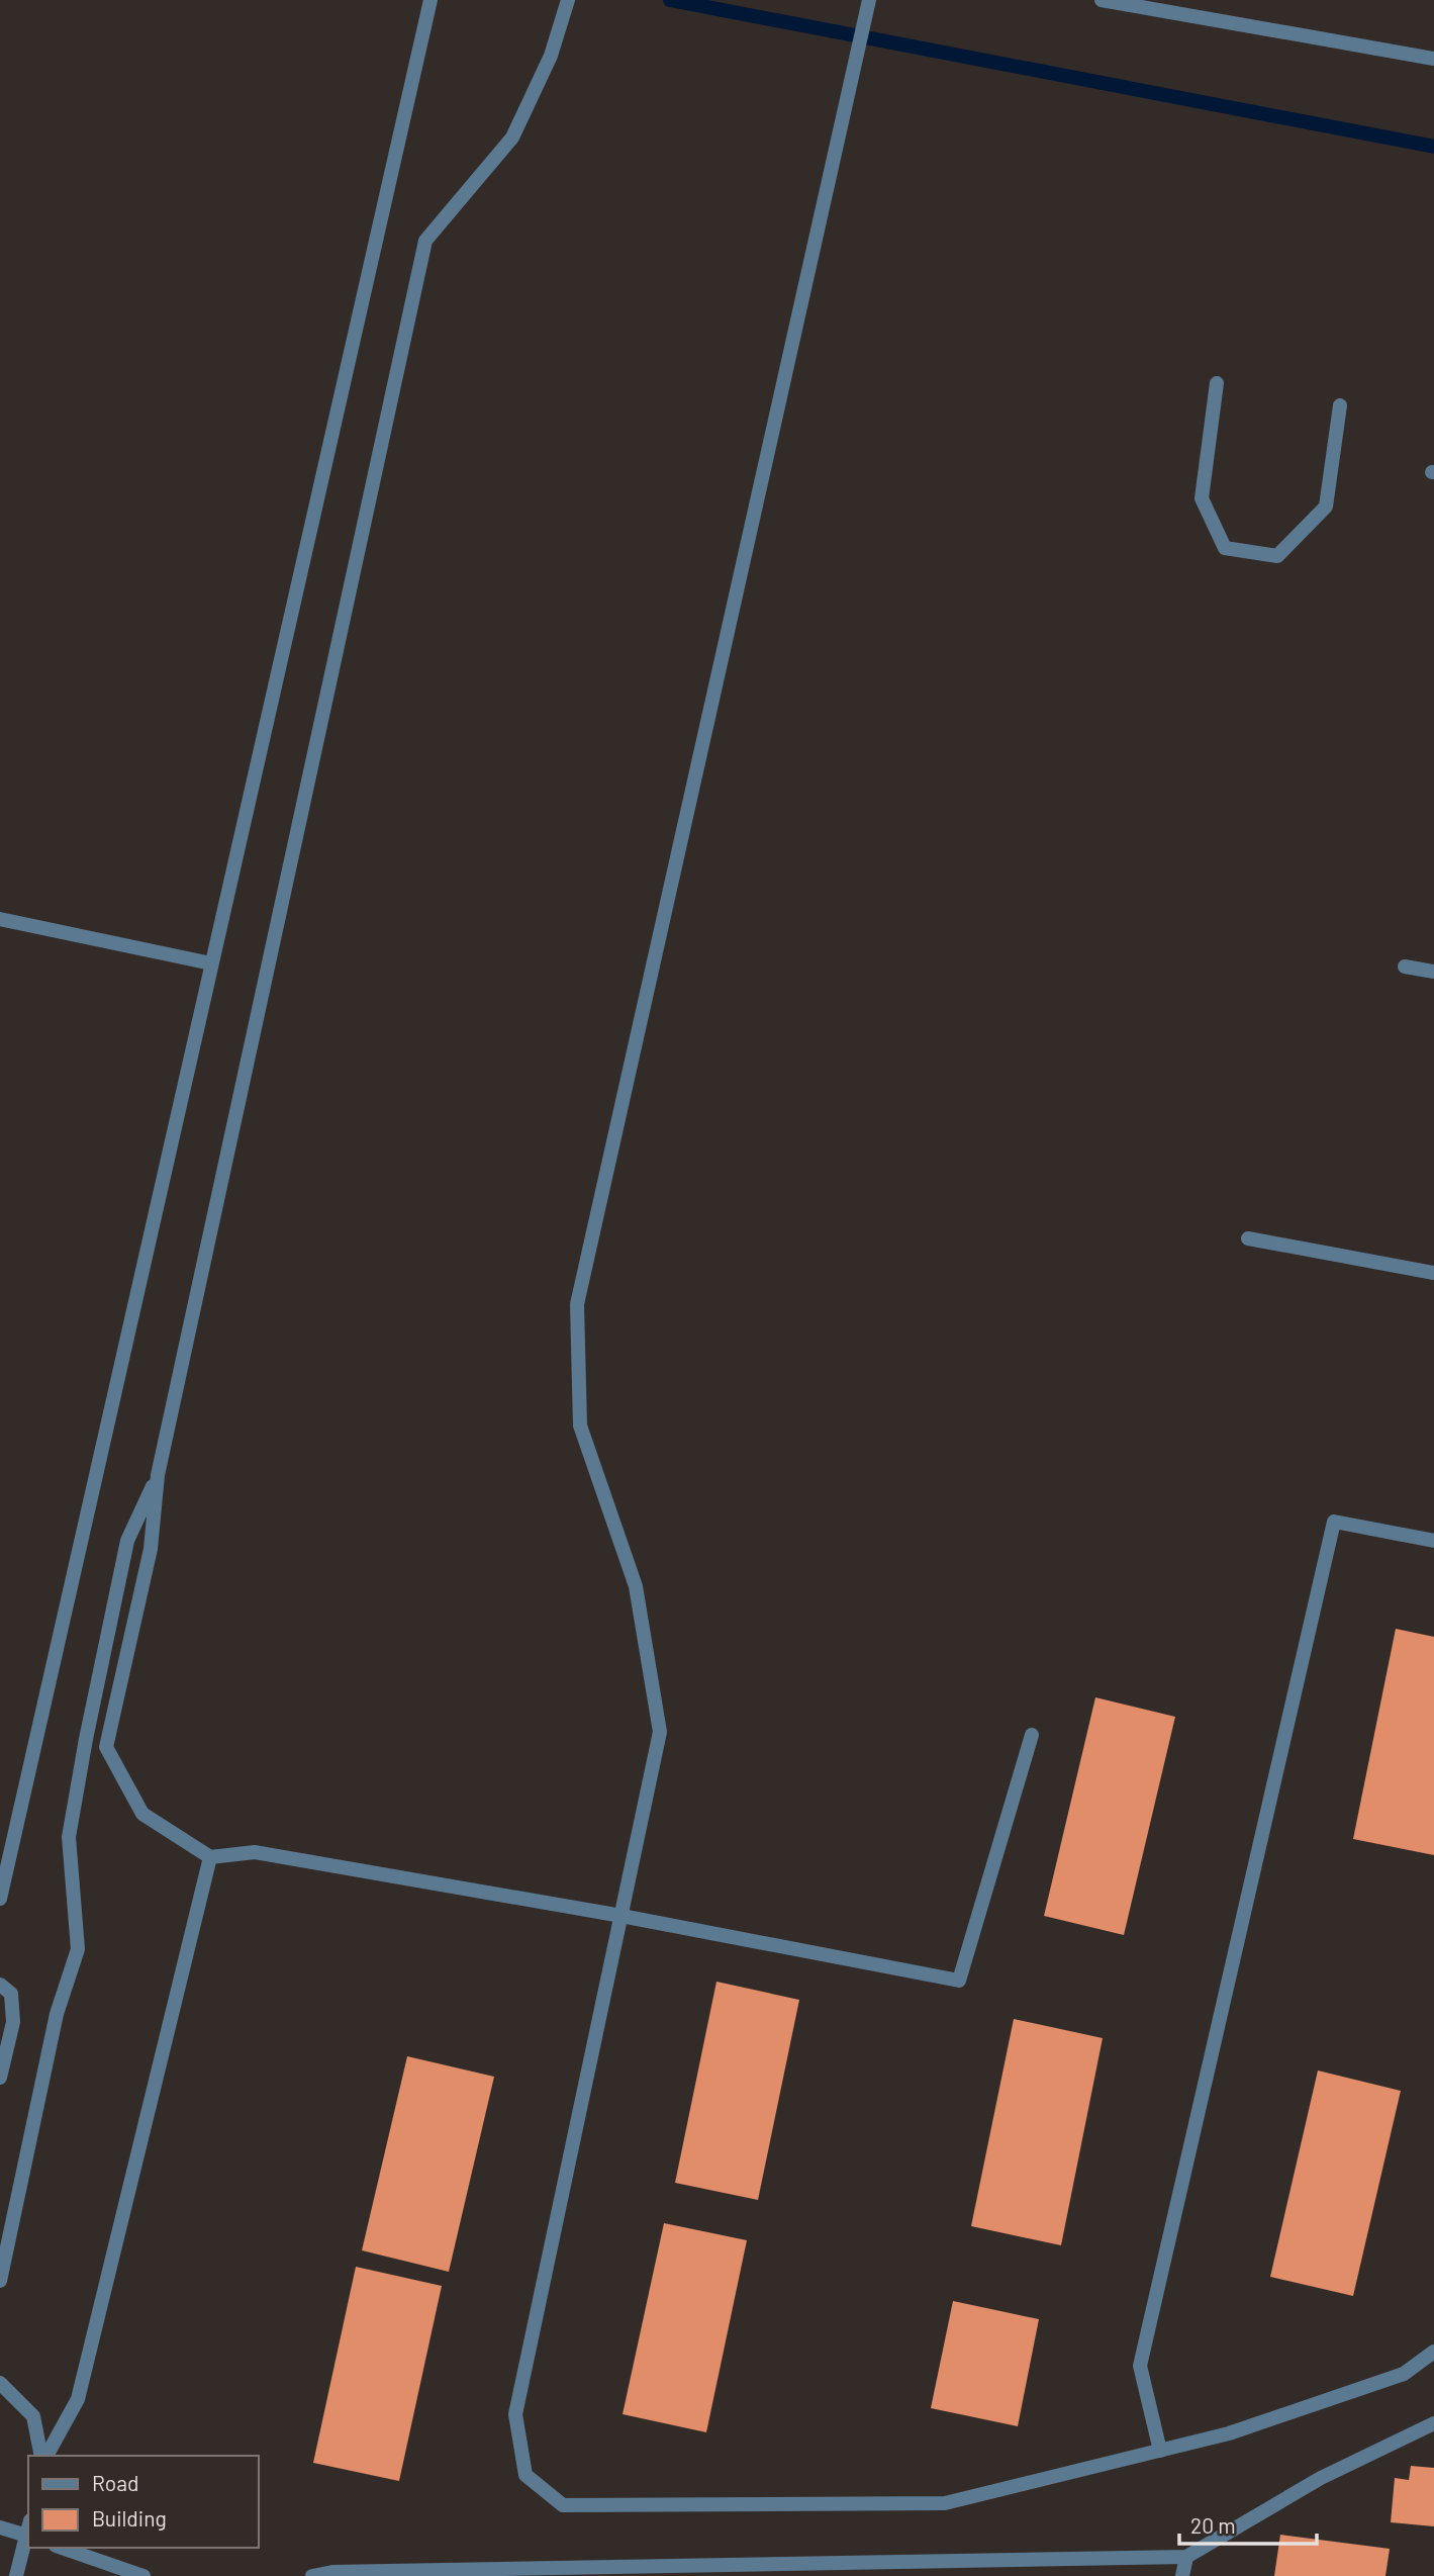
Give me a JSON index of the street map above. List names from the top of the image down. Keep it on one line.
{"legend":["Road","Building"],"scale_bar":"20 m"}
